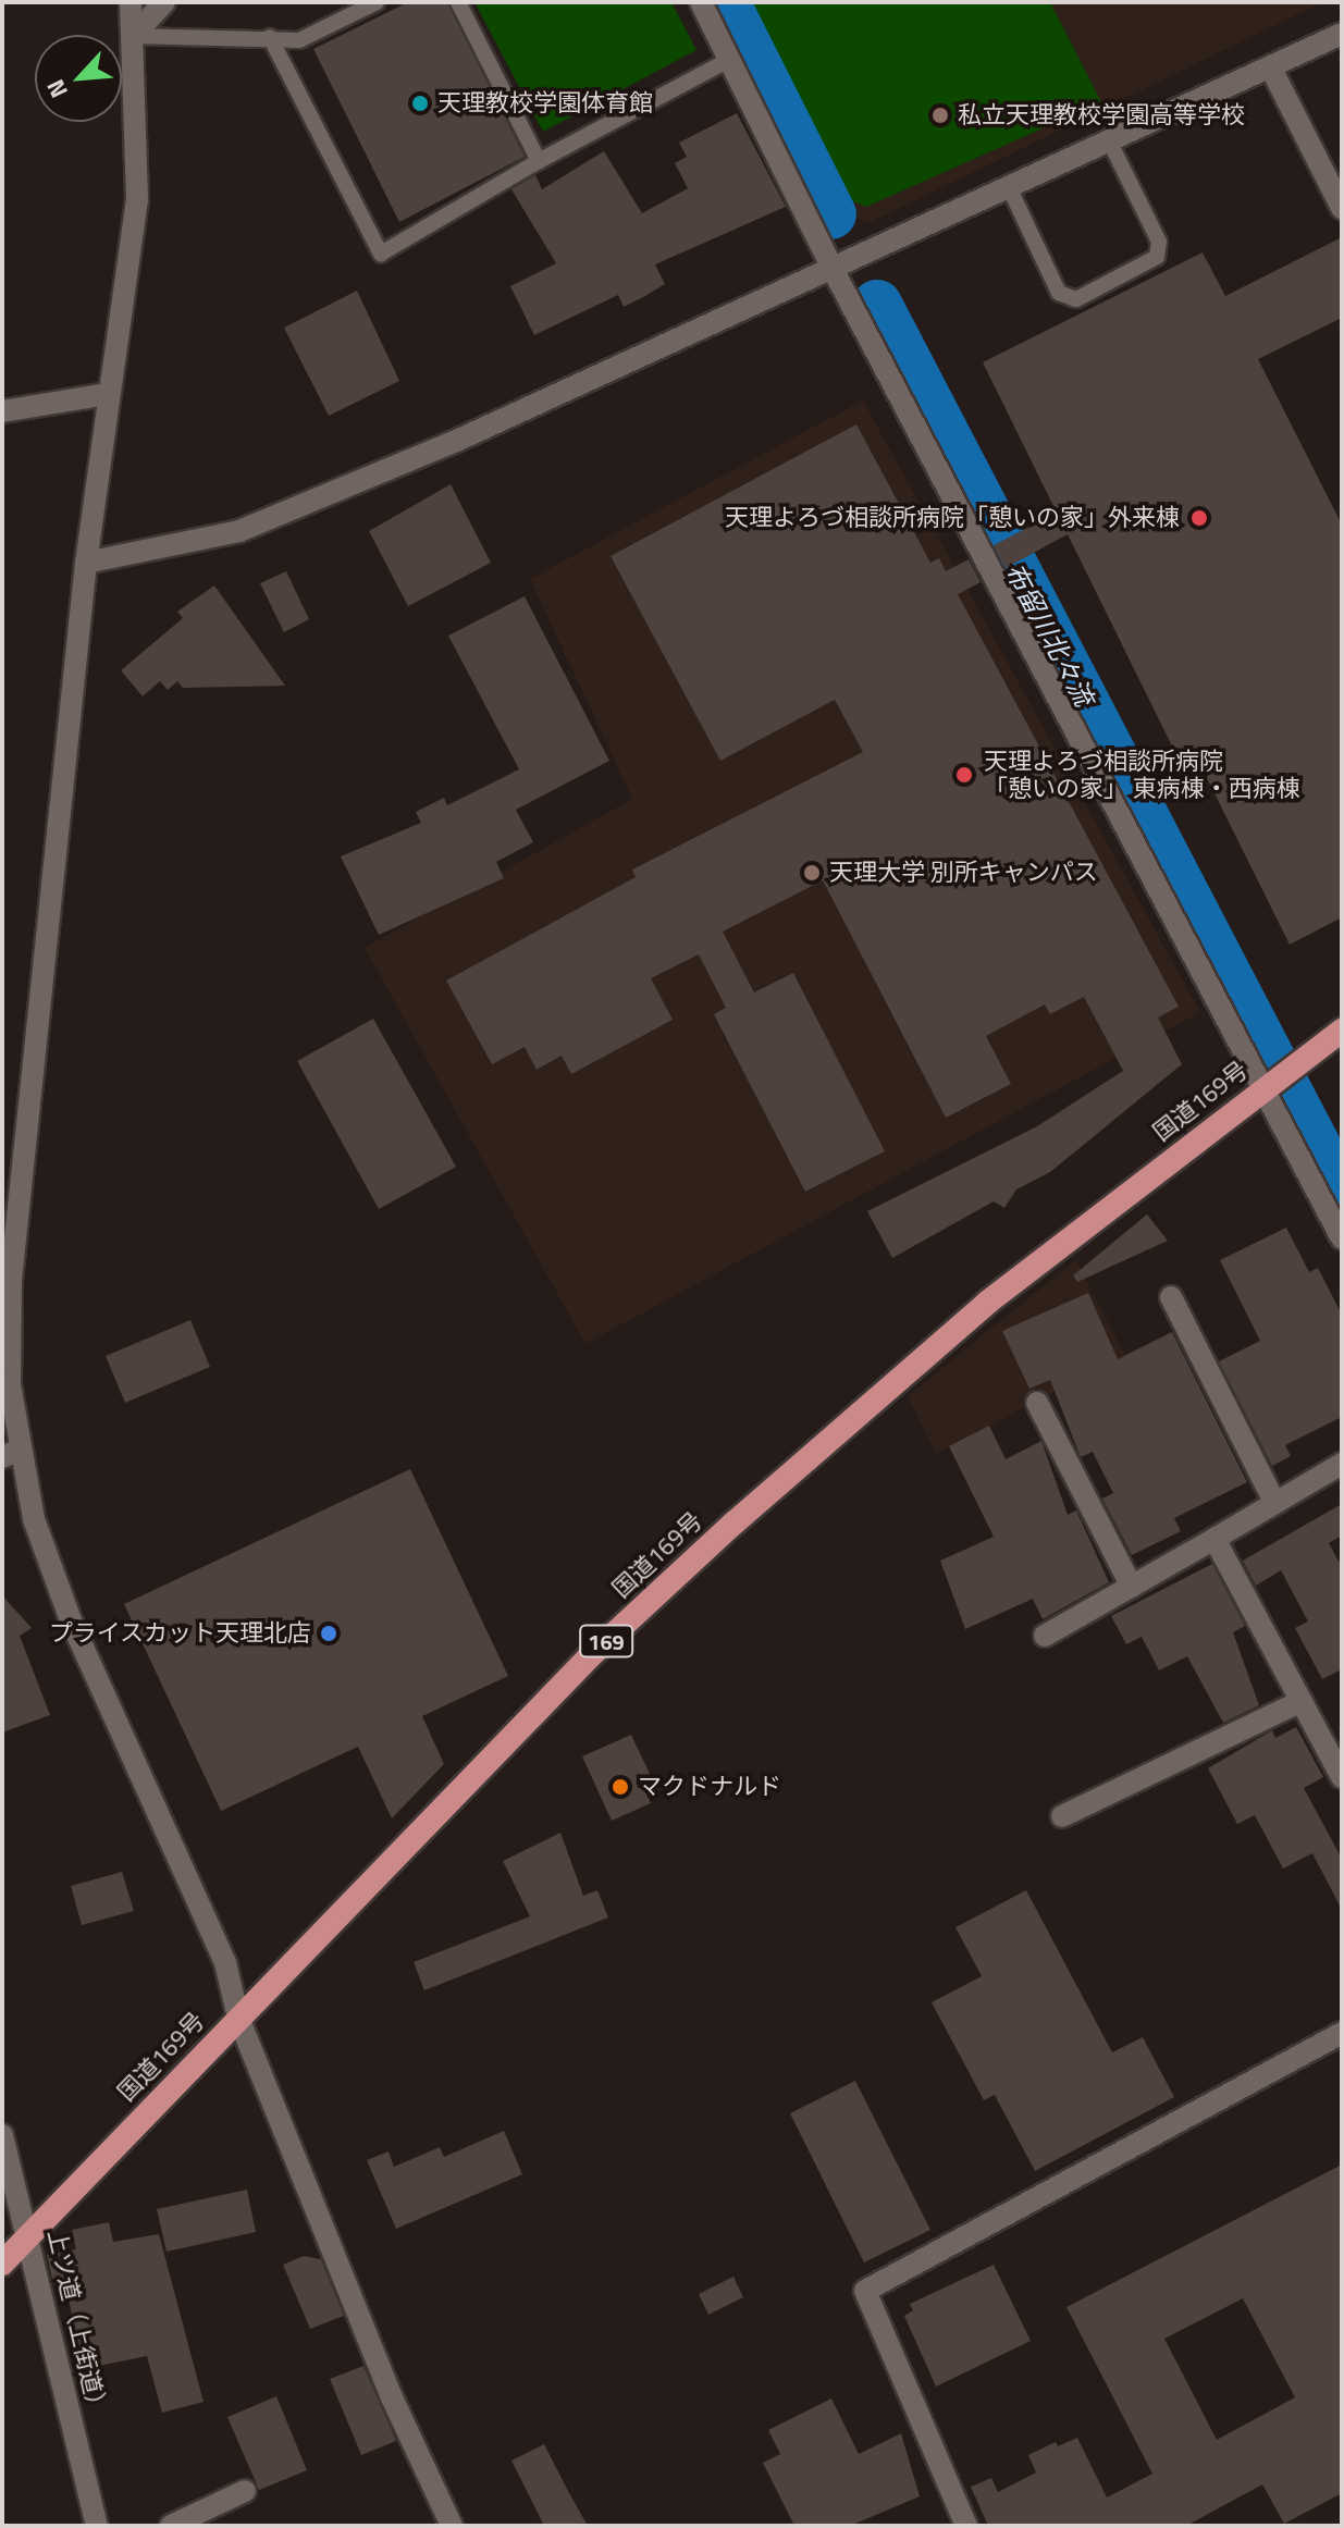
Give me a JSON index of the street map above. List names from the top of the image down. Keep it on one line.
{"streets":{"highway":["国道169号","169"],"street":["上ツ道（上街道）"]},"crossings":[["国道169号","上ツ道（上街道）"]],"water":["布留川北々流"],"places":["天理教校学園体育館","私立天理教校学園高等学校","天理よろづ相談所病院「憩いの家」外来棟","天理よろづ相談所病院 「憩いの家」 東病棟・西病棟","天理大学 別所キャンパス","プライスカット天理北店","マクドナルド"],"north":"bottom left"}
